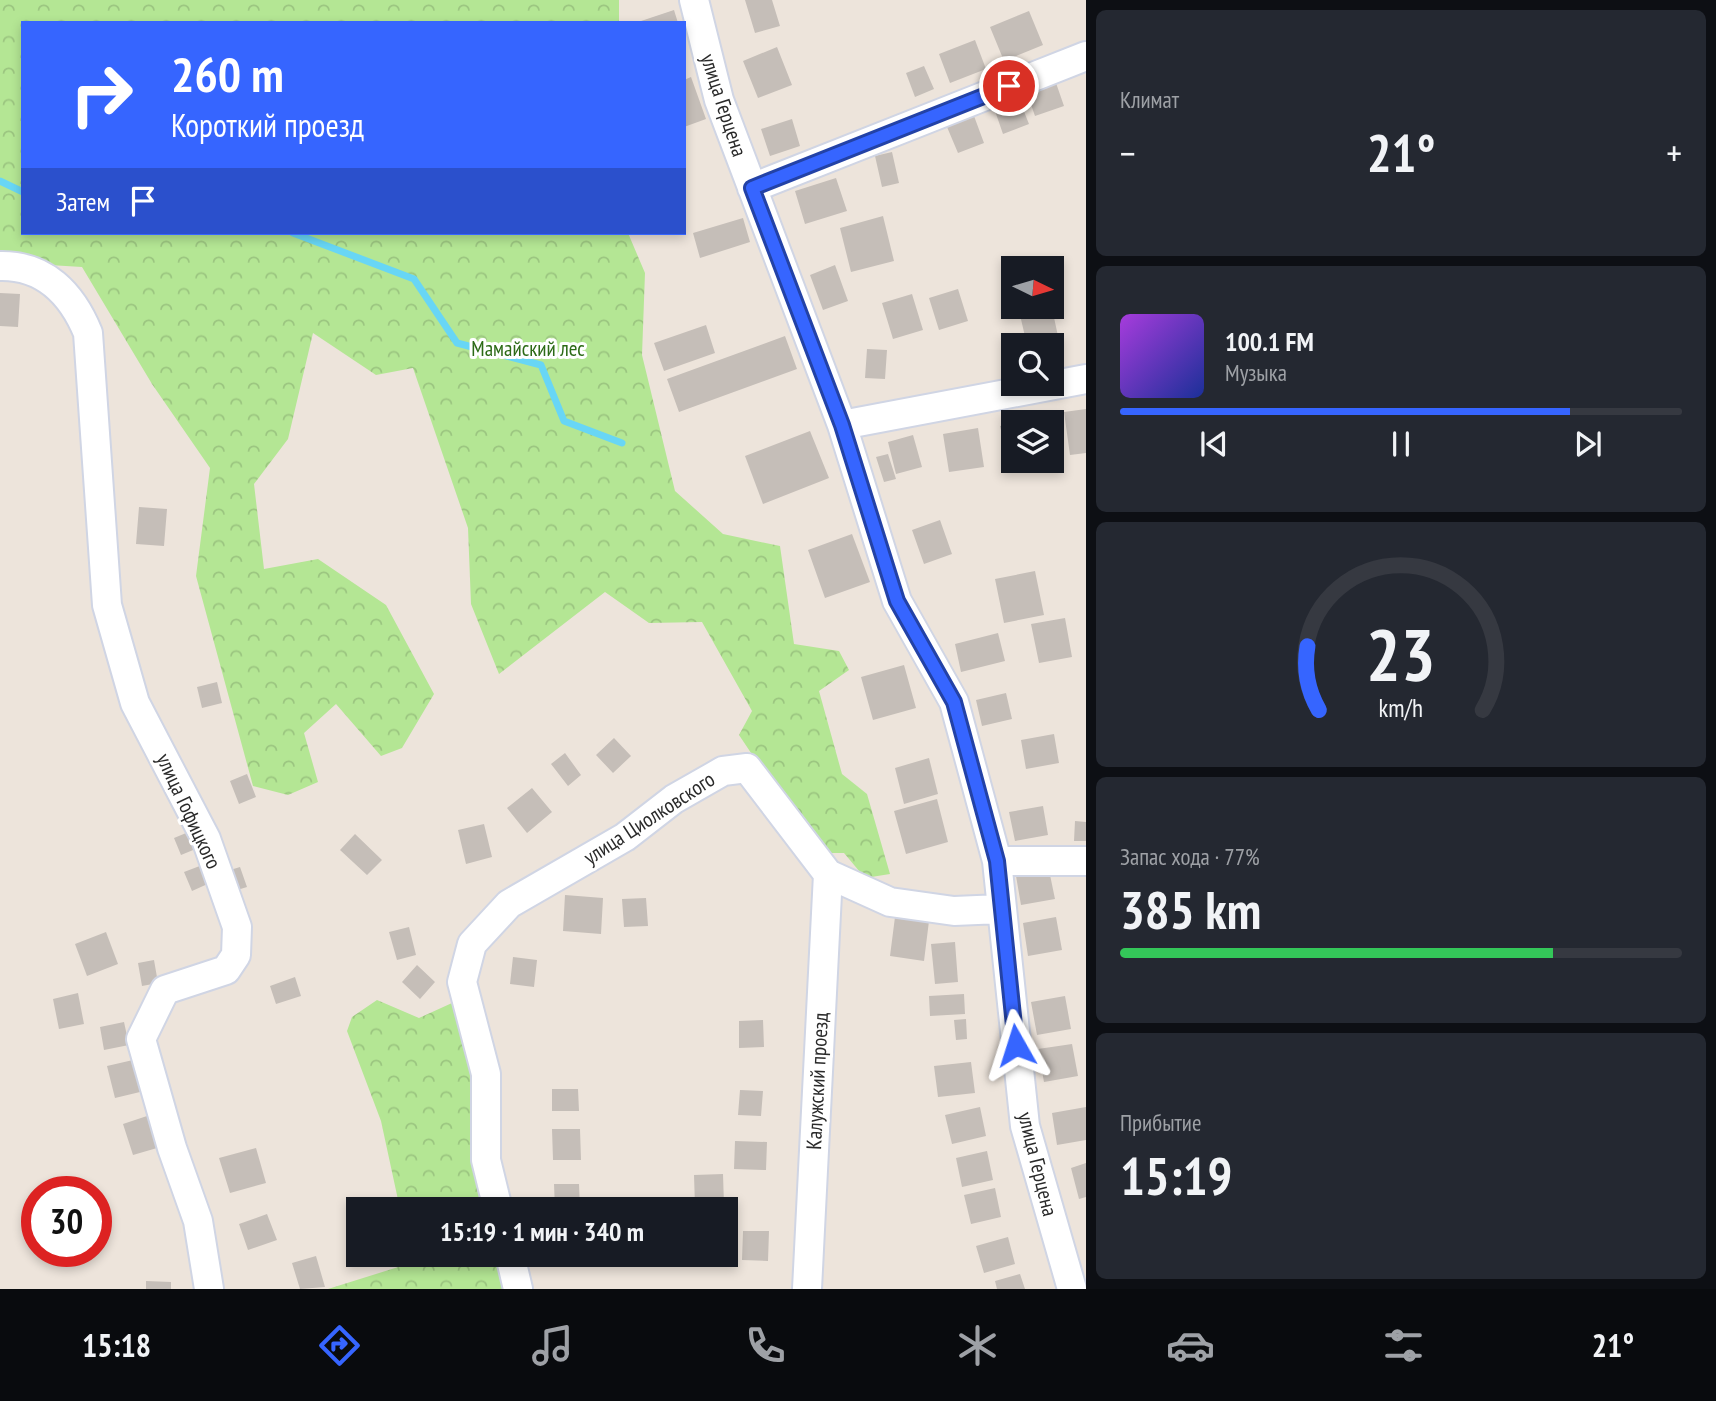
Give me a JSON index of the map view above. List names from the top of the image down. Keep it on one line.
{"streets":{"street":["улица Герцена","улица Гофицкого","улица Циолковского","Калужский проезд"]},"crossings":[["улица Герцена","улица Циолковского"],["улица Циолковского","Калужский проезд"]],"parks":["Мамайский лес"],"north":"right","page":{"tile":["Климат",["Запас хода · 77%","385 km"],["Прибытие","15:19"]],"turn":["260 m","Короткий проезд"],"heat":["−","21°","+"],"then":"Затем","song":["100.1 FM","Музыка"],"limit":"30","trip":"15:19 · 1 мин · 340 m","tabs":["15:18","21°"],"gauge":["23","km/h"]}}
